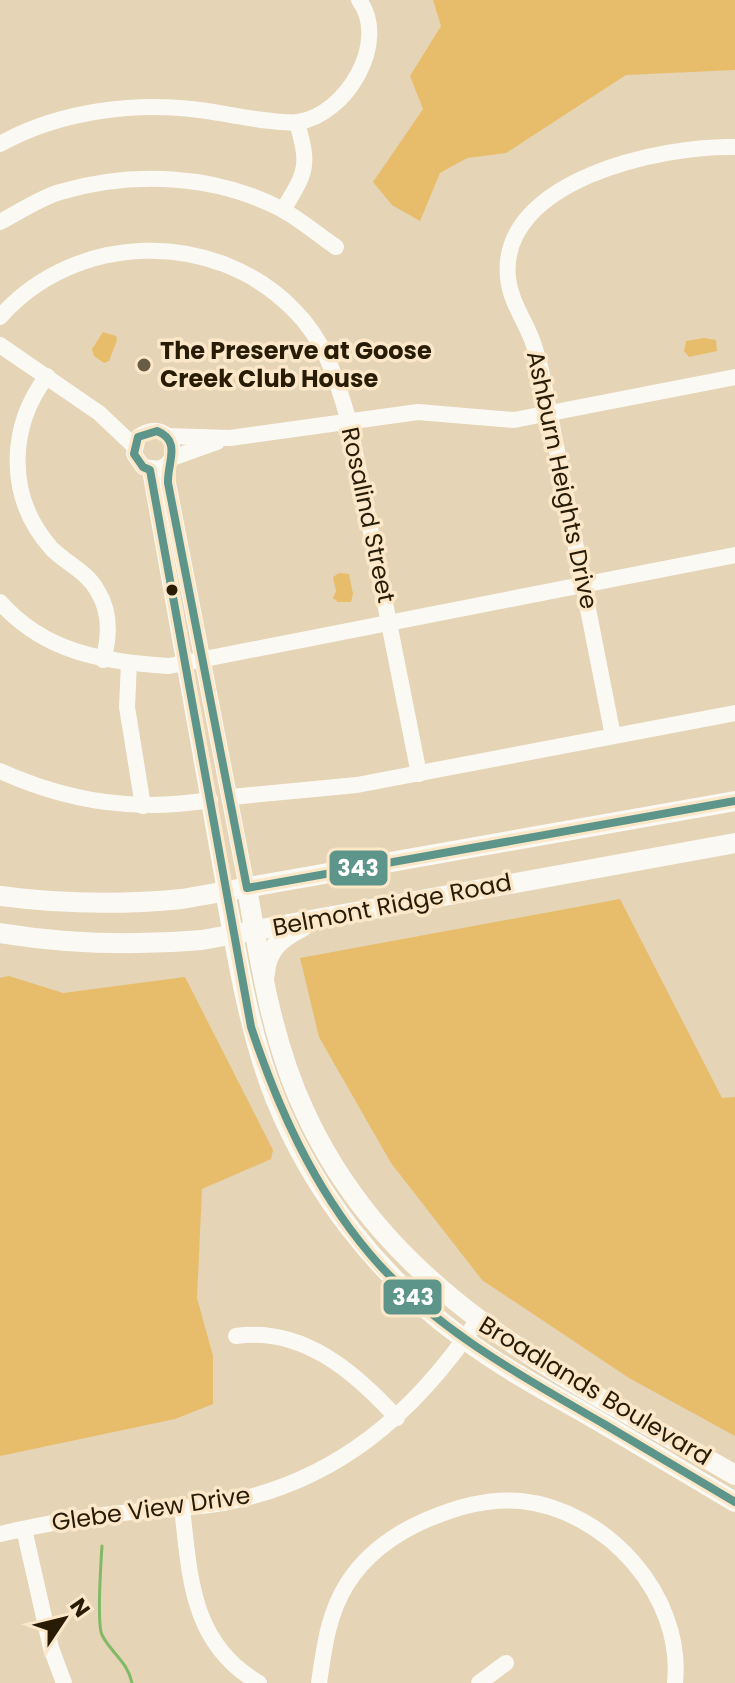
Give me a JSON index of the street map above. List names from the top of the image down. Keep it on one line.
{"streets":{"main road":["Belmont Ridge Road","Broadlands Boulevard"],"street":["Ashburn Heights Drive","Rosalind Street","Glebe View Drive"]},"crossings":[["Belmont Ridge Road","Broadlands Boulevard"],["Broadlands Boulevard","Glebe View Drive"]],"places":["The Preserve at Goose Creek Club House"],"lines":["transit line 343"],"north":"top right"}
